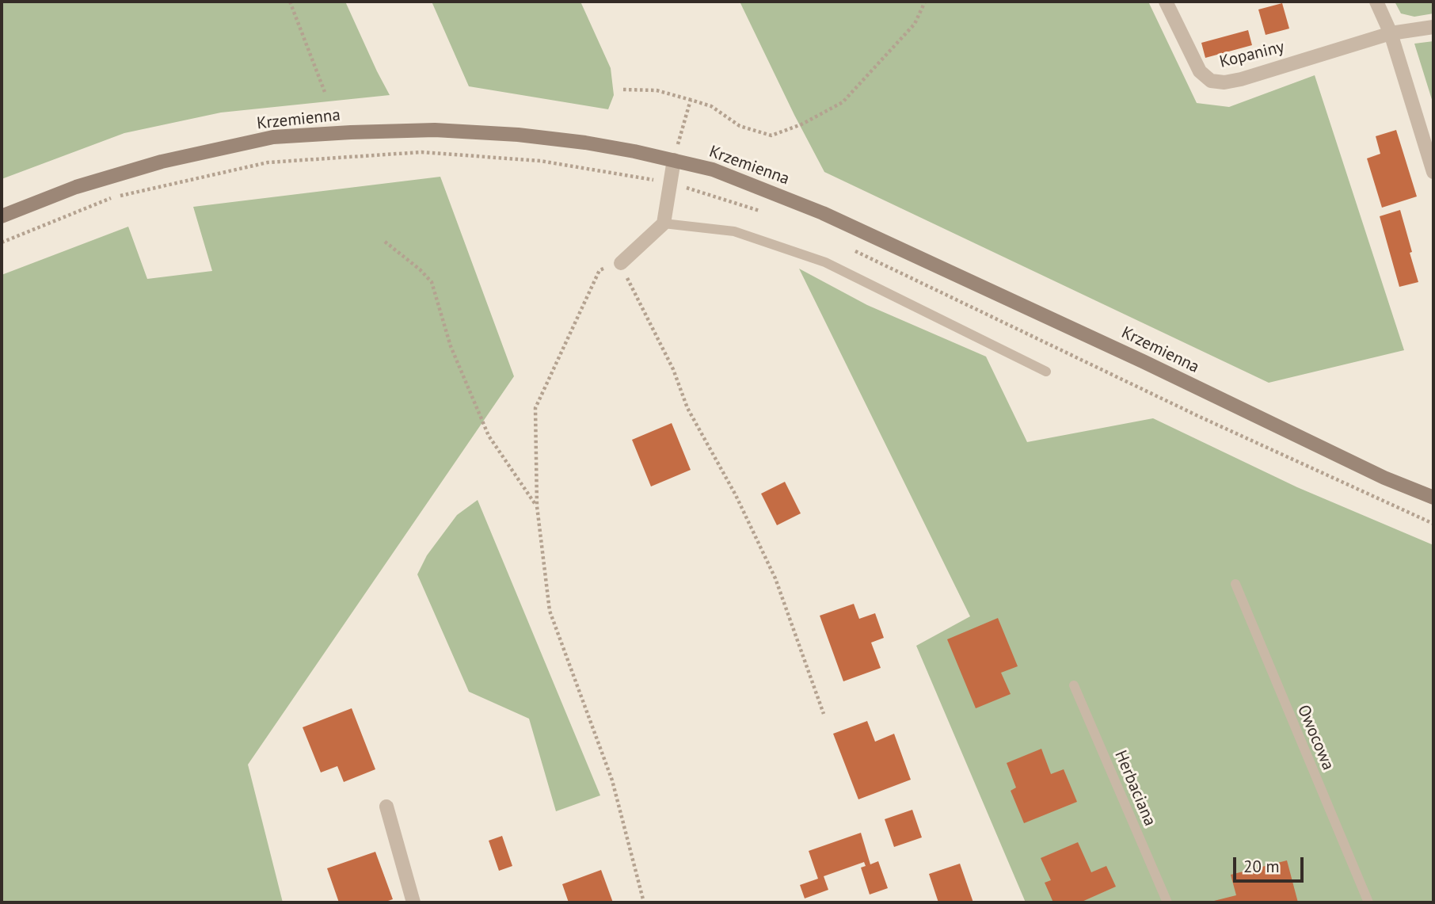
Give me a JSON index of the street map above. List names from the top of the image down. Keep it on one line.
{"streets":{"main road":["Krzemienna"],"street":["Kopaniny"],"lane":["Owocowa","Herbaciana"]},"scale_bar":"20 m"}
